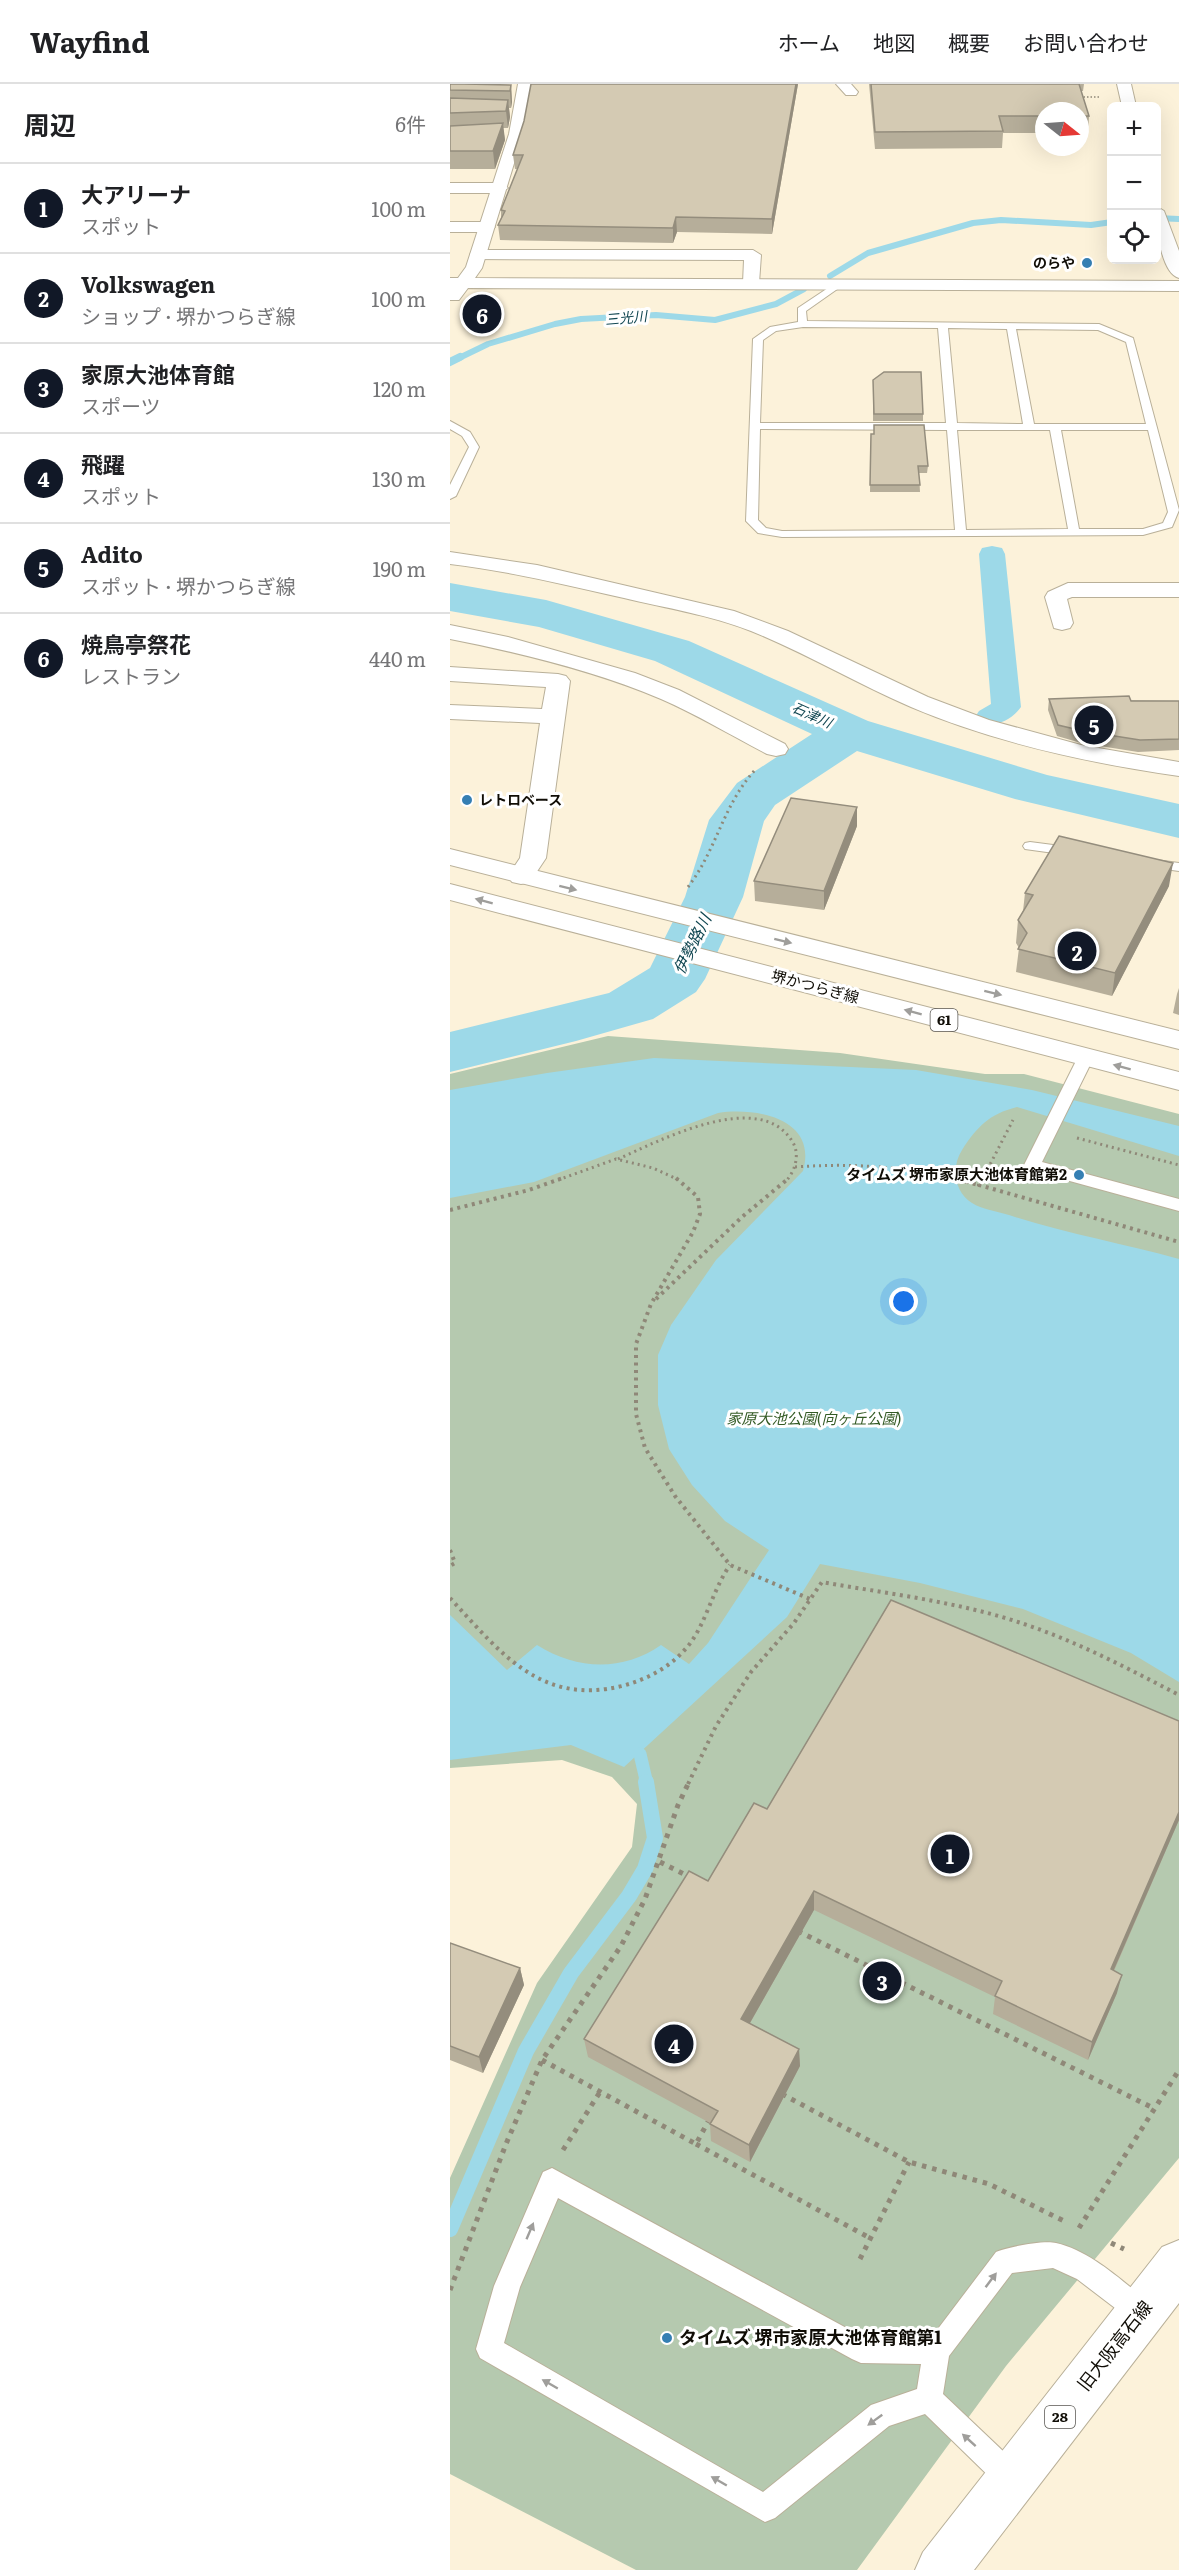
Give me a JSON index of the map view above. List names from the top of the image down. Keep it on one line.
{"streets":{"street":["堺かつらぎ線","61","旧大阪高石線","28"]},"water":["三光川","石津川","伊勢路川"],"parks":["家原大池公園(向ヶ丘公園)"],"places":["のらや","レトロベース","タイムズ 堺市家原大池体育館第2","タイムズ 堺市家原大池体育館第1"],"north":"right","page":{"header":"Wayfind","nav":["ホーム","地図","概要","お問い合わせ"],"heading":["周辺","6件"],"map_buttons":["+","−"],"list":[{"mark":"1","name":"大アリーナ","note":"スポット","value":"100 m"},{"mark":"2","name":"Volkswagen","note":"ショップ · 堺かつらぎ線","value":"100 m"},{"mark":"3","name":"家原大池体育館","note":"スポーツ","value":"120 m"},{"mark":"4","name":"飛躍","note":"スポット","value":"130 m"},{"mark":"5","name":"Adito","note":"スポット · 堺かつらぎ線","value":"190 m"},{"mark":"6","name":"焼鳥亭祭花","note":"レストラン","value":"440 m"}],"pins":["6","5","2","1","3","4"]}}
